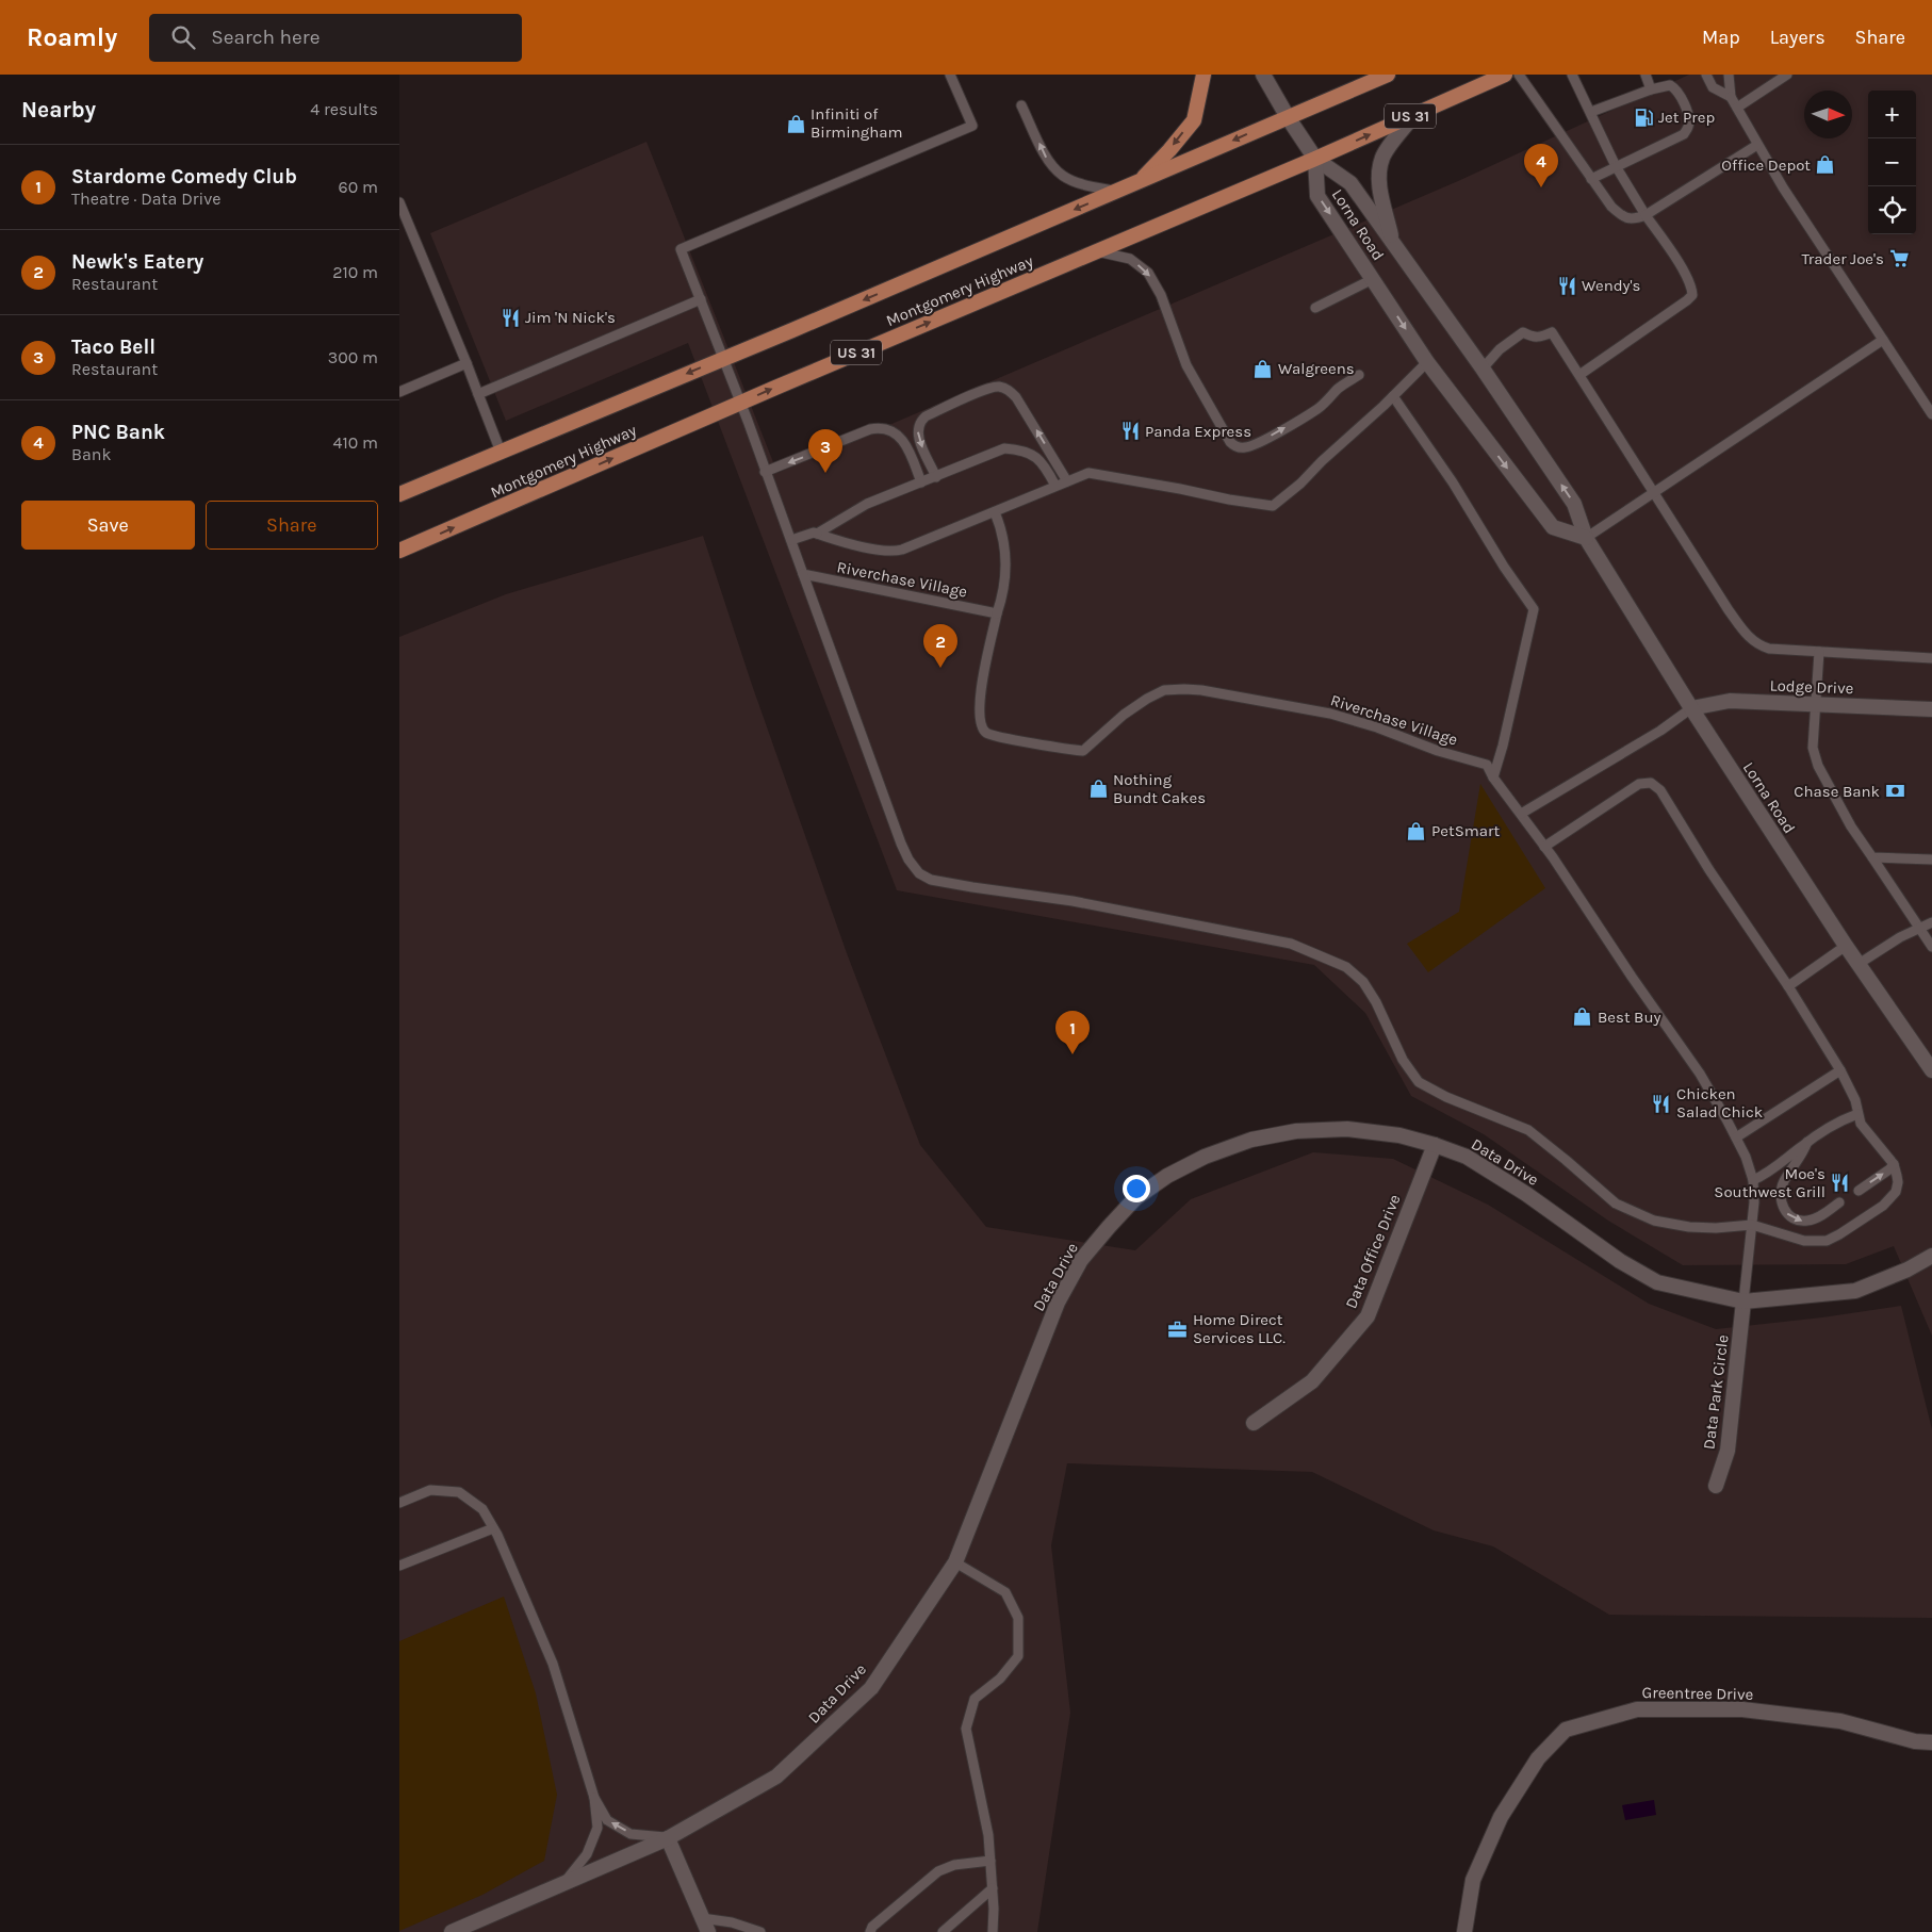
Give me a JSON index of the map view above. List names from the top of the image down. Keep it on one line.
{"streets":{"main road":["US 31","Montgomery Highway"],"street":["Lorna Road","Lodge Drive","Data Drive","Data Office Drive","Data Park Circle","Greentree Drive"],"lane":["Riverchase Village"]},"crossings":[["Lorna Road","Montgomery Highway"],["Lorna Road","Riverchase Village"],["Lorna Road","Lodge Drive"],["Riverchase Village","Data Drive"],["Riverchase Village","Data Park Circle"],["Data Drive","Data Office Drive"],["Data Drive","Data Park Circle"]],"places":{"fuel station":["Jet Prep"],"shop":["Infiniti of Birmingham","Office Depot","Walgreens","Nothing Bundt Cakes","PetSmart","Best Buy"],"supermarket":["Trader Joe's"],"restaurant":["Wendy's","Jim 'N Nick's","Panda Express","Chicken Salad Chick","Moe's Southwest Grill"],"bank":["Chase Bank"],"office":["Home Direct Services LLC."]},"north":"right","page":{"header":"Roamly","search":"Search here","nav":["Map","Layers","Share"],"heading":["Nearby","4 results"],"map_buttons":["+","−"],"list":[{"mark":"1","name":"Stardome Comedy Club","note":"Theatre · Data Drive","value":"60 m"},{"mark":"2","name":"Newk's Eatery","note":"Restaurant","value":"210 m"},{"mark":"3","name":"Taco Bell","note":"Restaurant","value":"300 m"},{"mark":"4","name":"PNC Bank","note":"Bank","value":"410 m"}],"pins":["4","3","2","1"],"buttons":["Save","Share"]}}
